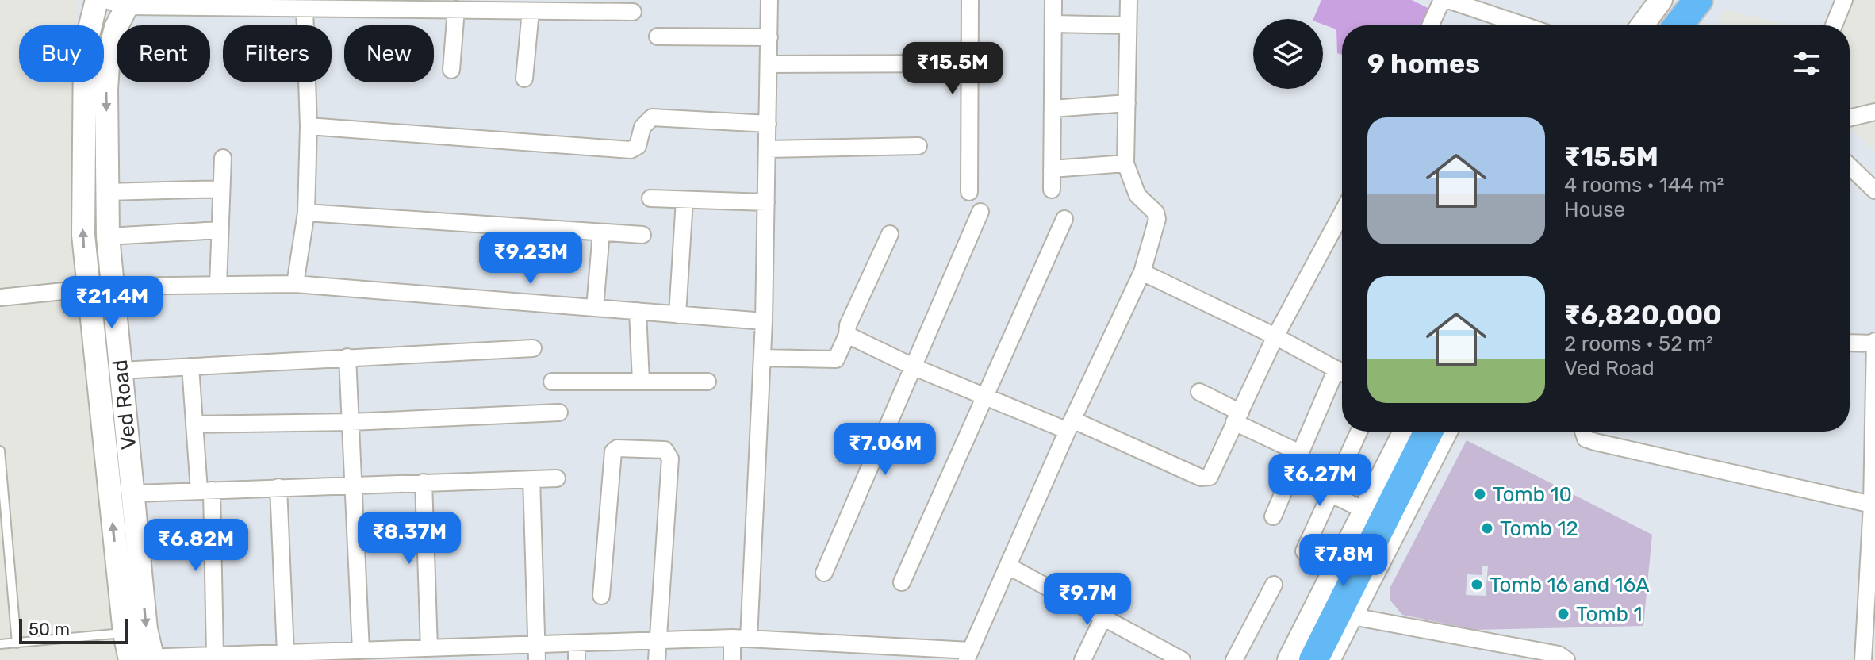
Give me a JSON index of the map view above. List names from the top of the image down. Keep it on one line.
{"streets":{"main road":["Ved Road"]},"places":["Tomb 10","Tomb 12","Tomb 16 and 16A","Tomb 1"],"scale_bar":"50 m","page":{"chip":["Buy","Rent","Filters","New"],"heading":"9 homes","price":["₹15.5M","₹9.23M","₹21.4M","₹7.06M","₹6.27M","₹8.37M","₹6.82M","₹7.8M","₹9.7M"],"list":[{"name":"₹15.5M","note":"4 rooms · 144 m² · House"},{"name":"₹6,820,000","note":"2 rooms · 52 m² · Ved Road"}],"scale":"50 m"}}
